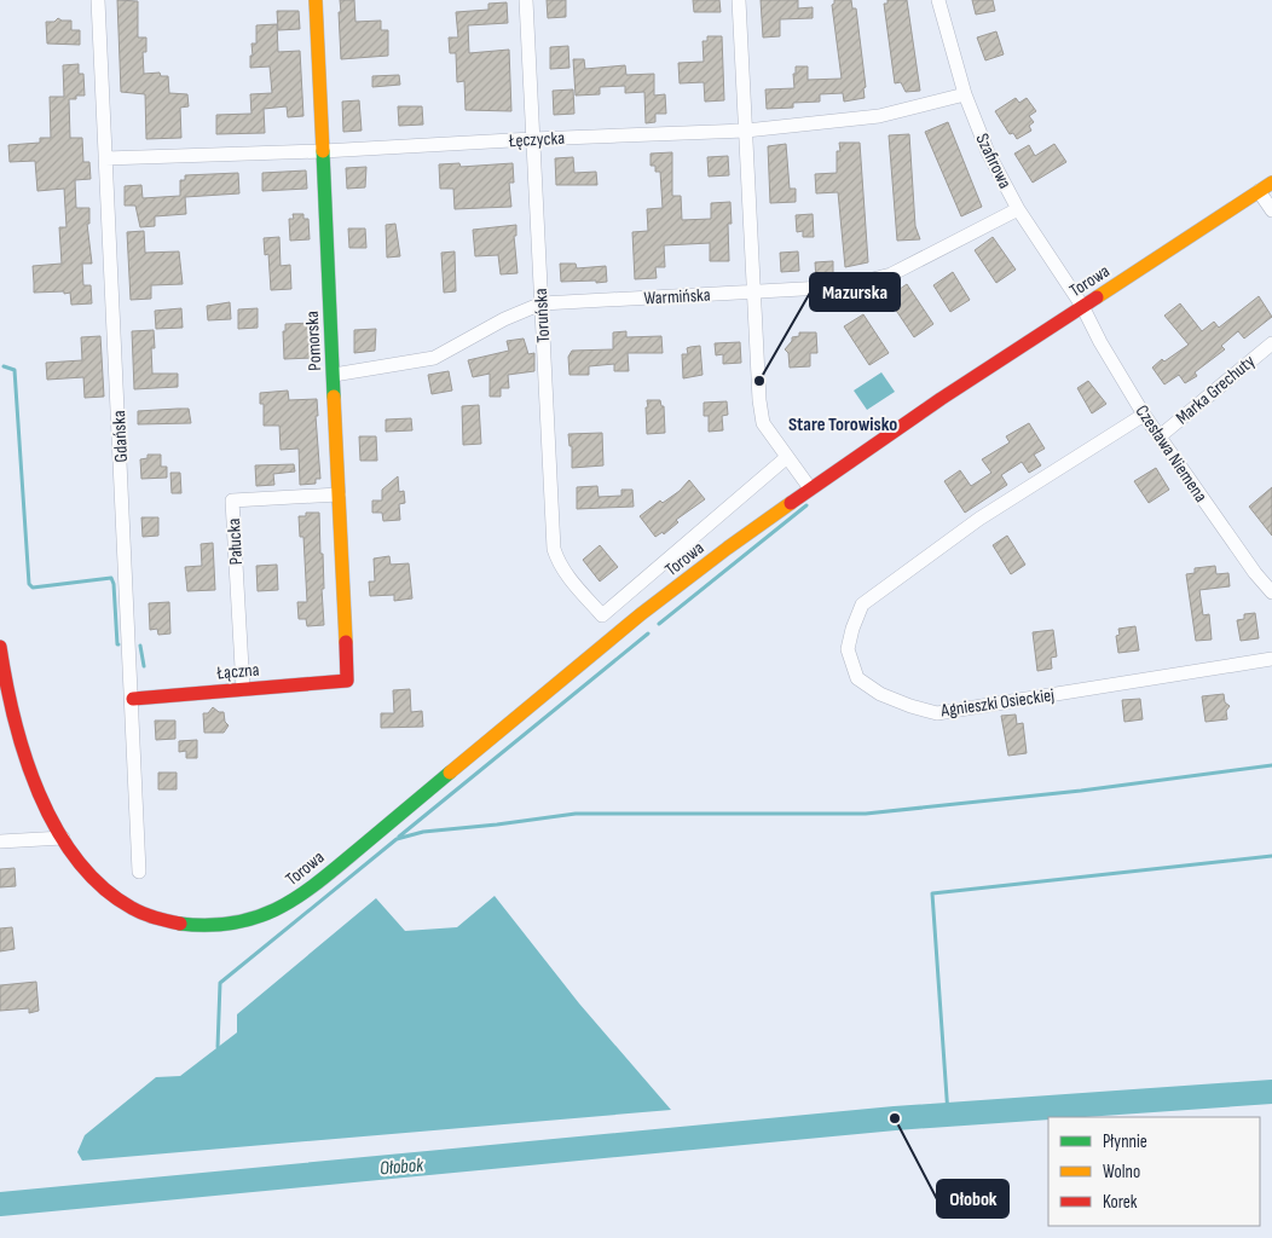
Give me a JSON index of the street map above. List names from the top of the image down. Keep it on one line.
{"streets":{"street":["Łęczycka","Szafirowa","Torowa","Warmińska","Toruńska","Pomorska","Marka Grechuty","Gdańska","Czesława Niemena","Pałucka","Łączna","Agnieszki Osieckiej"]},"crossings":[["Łęczycka","Szafirowa"],["Łęczycka","Toruńska"],["Łęczycka","Pomorska"],["Łęczycka","Gdańska"],["Szafirowa","Torowa"],["Szafirowa","Warmińska"],["Szafirowa","Czesława Niemena"],["Torowa","Czesława Niemena"],["Warmińska","Toruńska"],["Warmińska","Pomorska"],["Pomorska","Pałucka"],["Pomorska","Łączna"],["Marka Grechuty","Czesława Niemena"],["Gdańska","Łączna"],["Czesława Niemena","Agnieszki Osieckiej"],["Pałucka","Łączna"]],"districts":["Stare Torowisko"],"water":["Ołobok"],"places":["Mazurska","Ołobok"],"legend":["Płynnie","Wolno","Korek"]}
